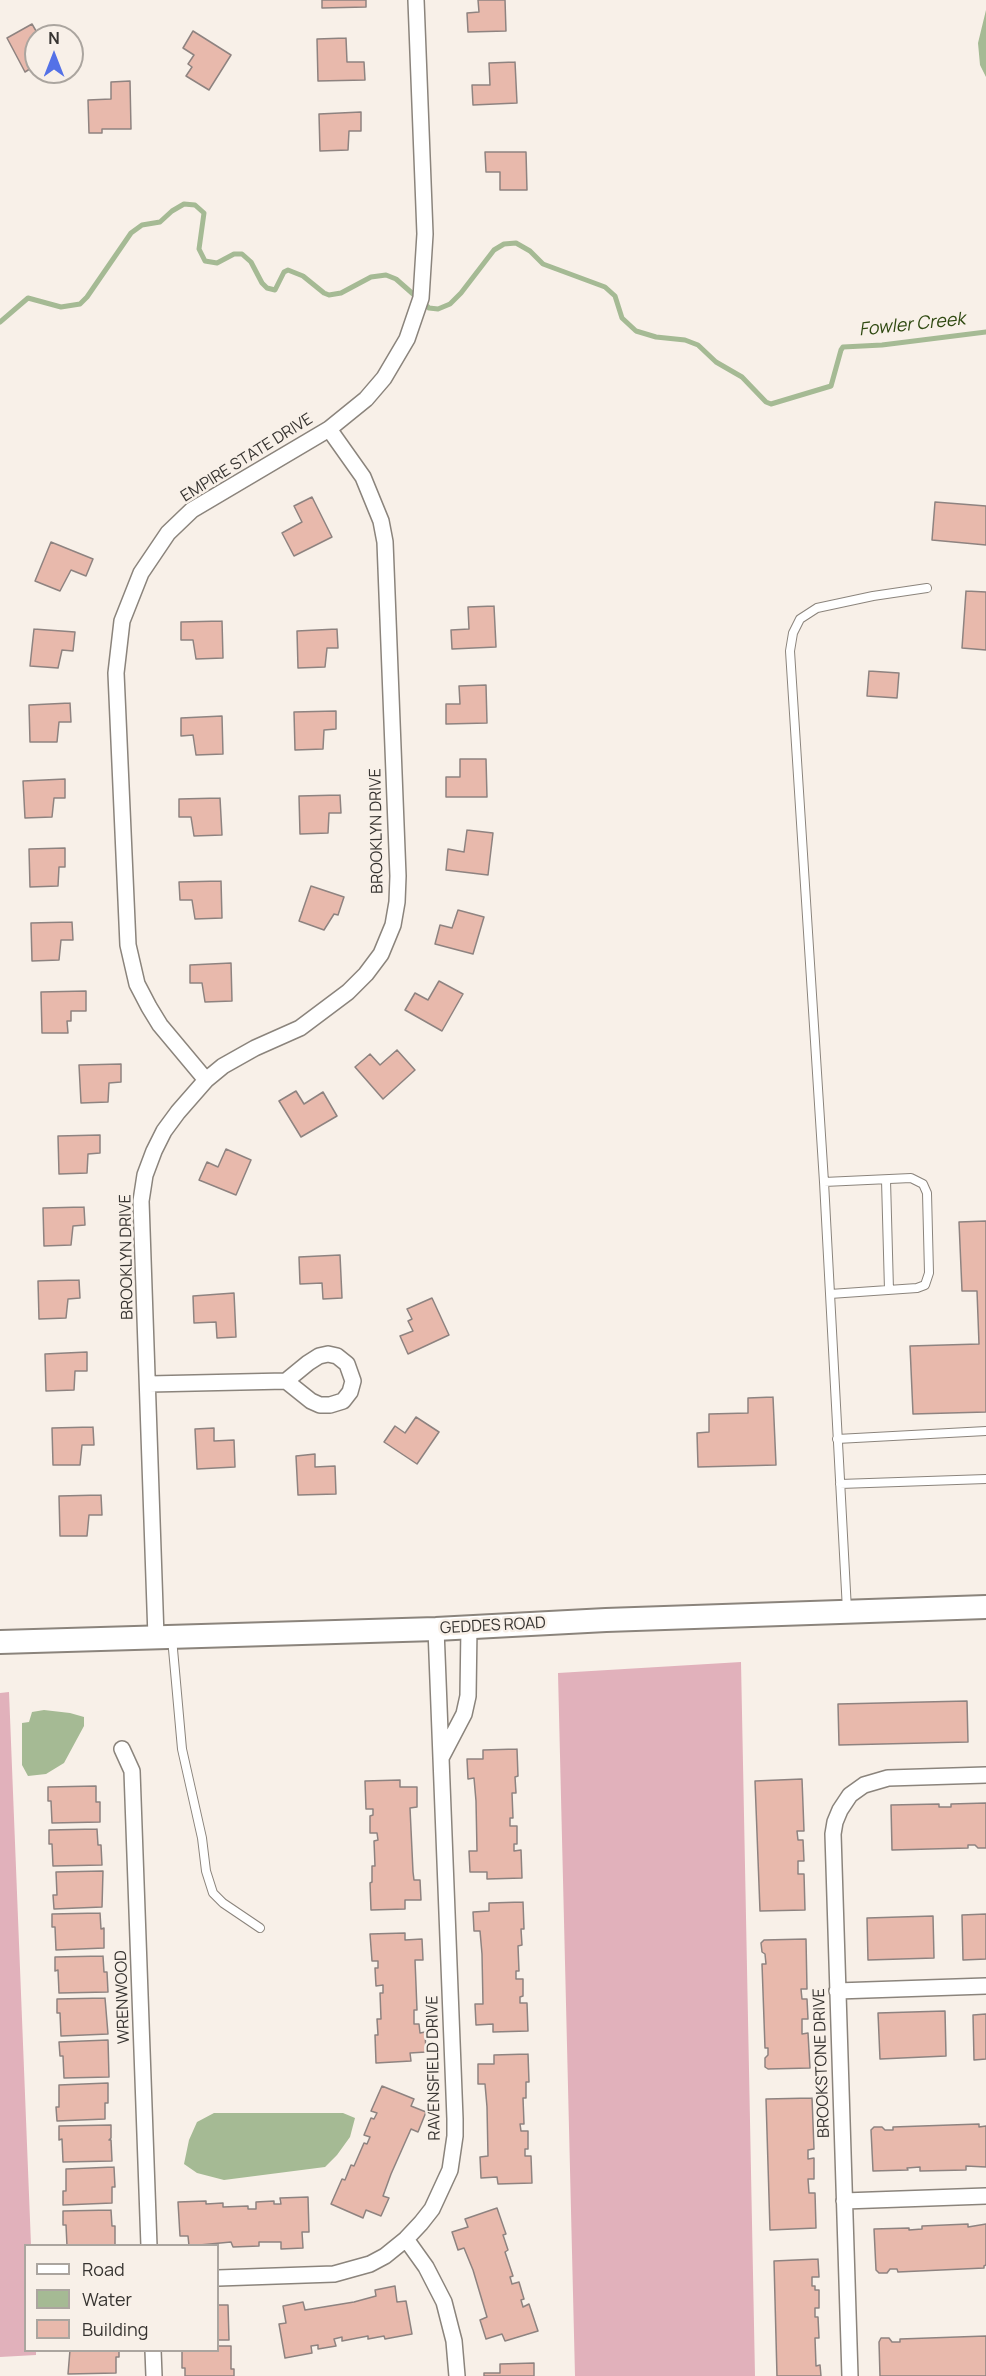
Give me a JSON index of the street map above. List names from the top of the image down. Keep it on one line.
{"streets":{"main road":["GEDDES ROAD"],"street":["EMPIRE STATE DRIVE","BROOKLYN DRIVE","WRENWOOD","BROOKSTONE DRIVE","RAVENSFIELD DRIVE"]},"crossings":[["EMPIRE STATE DRIVE","BROOKLYN DRIVE"],["BROOKLYN DRIVE","GEDDES ROAD"],["GEDDES ROAD","RAVENSFIELD DRIVE"]],"water":["Fowler Creek"],"legend":["Road","Water","Building"],"north":"top"}
